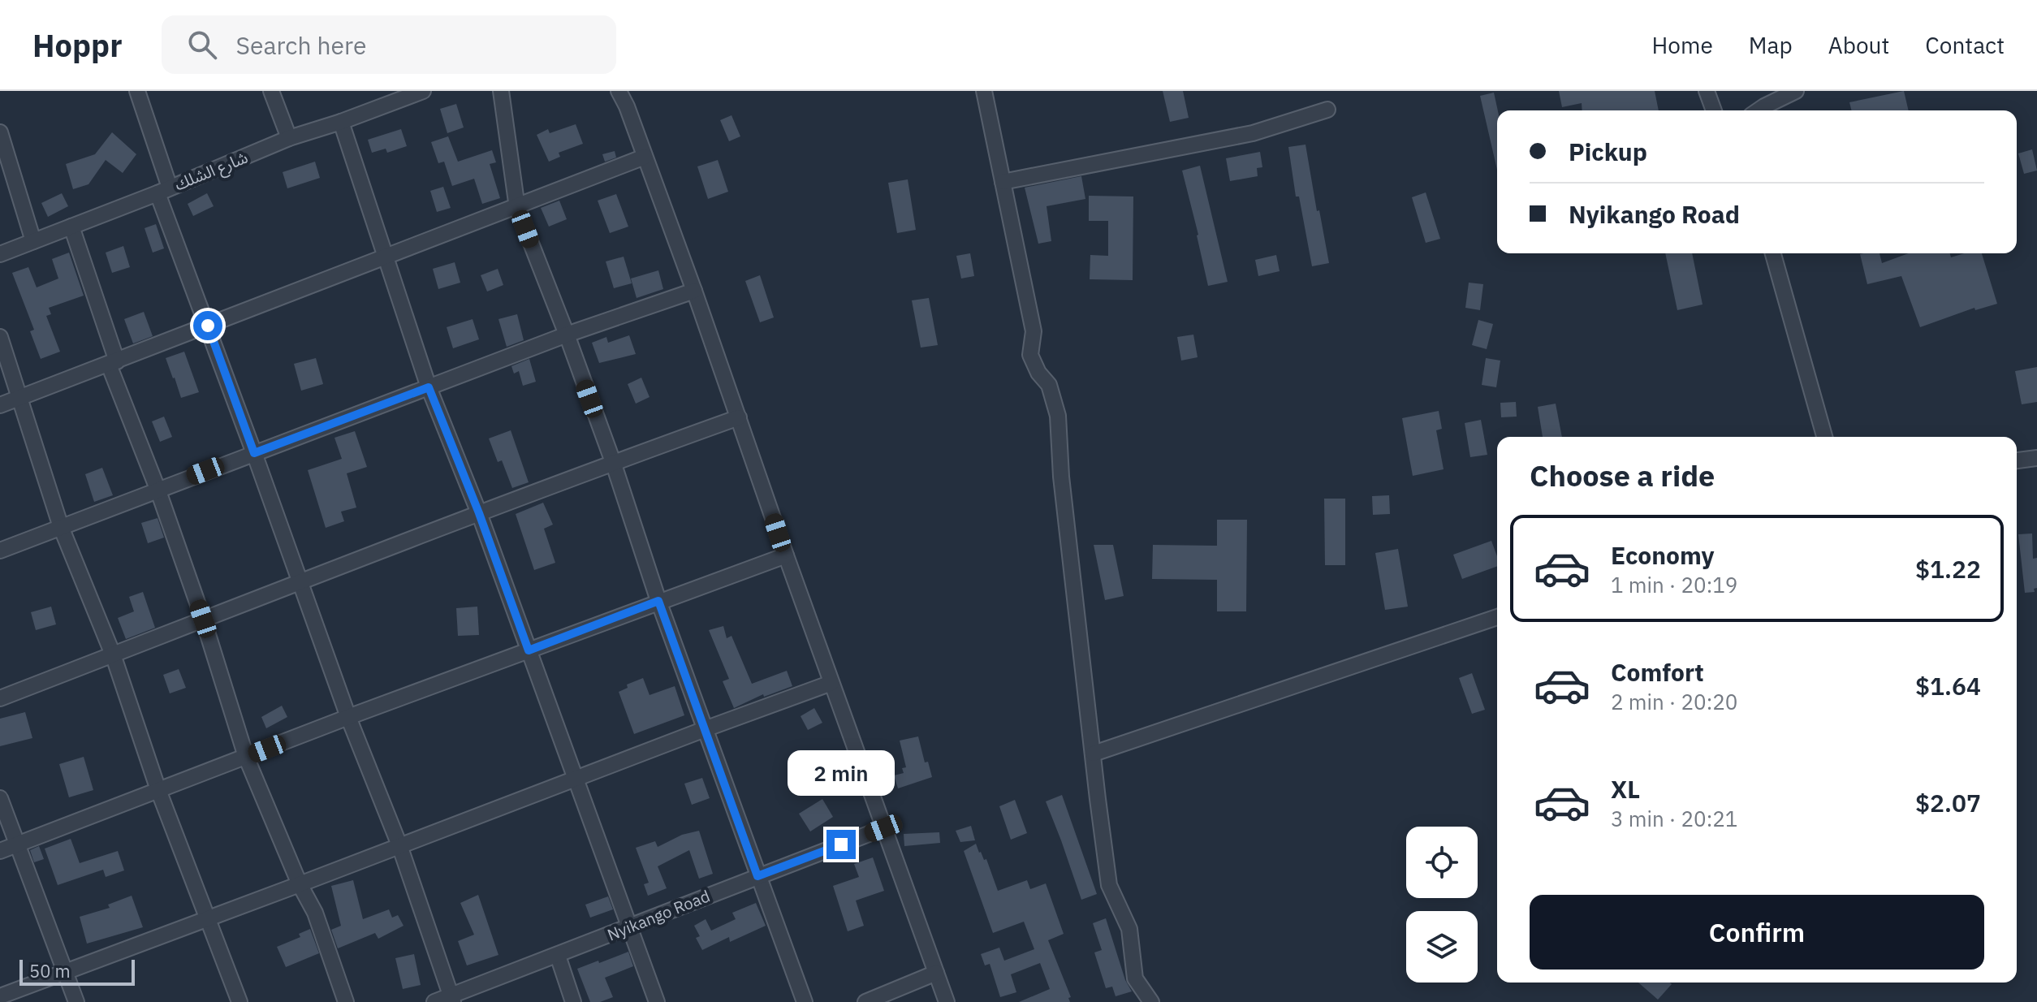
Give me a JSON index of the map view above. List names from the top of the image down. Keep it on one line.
{"streets":{"street":["شارع الشلك","Nyikango Road"]},"scale_bar":"50 m","page":{"header":"Hoppr","search":"Search here","nav":["Home","Map","About","Contact"],"banner":["Pickup","Nyikango Road"],"heading":"Choose a ride","list":[{"name":"Economy","note":"1 min · 20:19","value":"$1.22"},{"name":"Comfort","note":"2 min · 20:20","value":"$1.64"},{"name":"XL","note":"3 min · 20:21","value":"$2.07"}],"bubble":"2 min","buttons":"Confirm","scale":"50 m"}}
